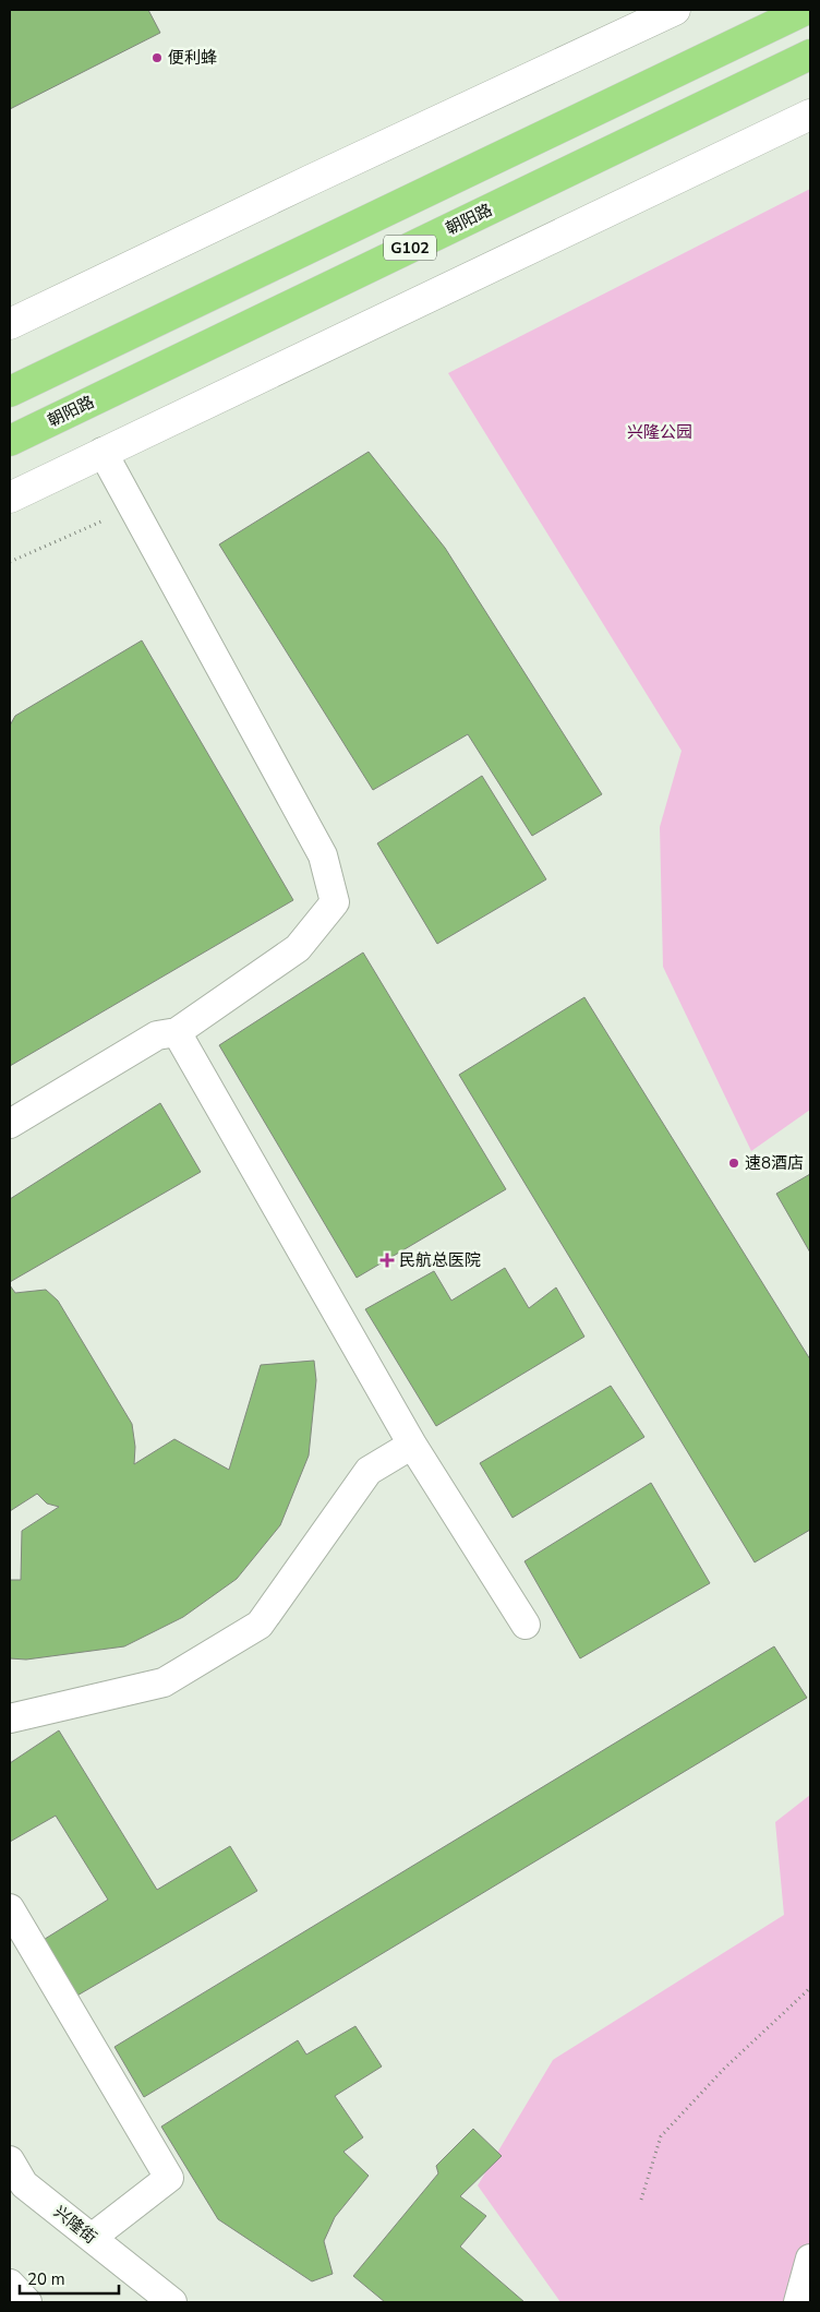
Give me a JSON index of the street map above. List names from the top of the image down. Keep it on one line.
{"streets":{"highway":["朝阳路","G102"],"street":["兴隆街"]},"parks":["兴隆公园"],"places":{"other":["便利蜂","速8酒店"],"health":["民航总医院"]},"scale_bar":"20 m"}
